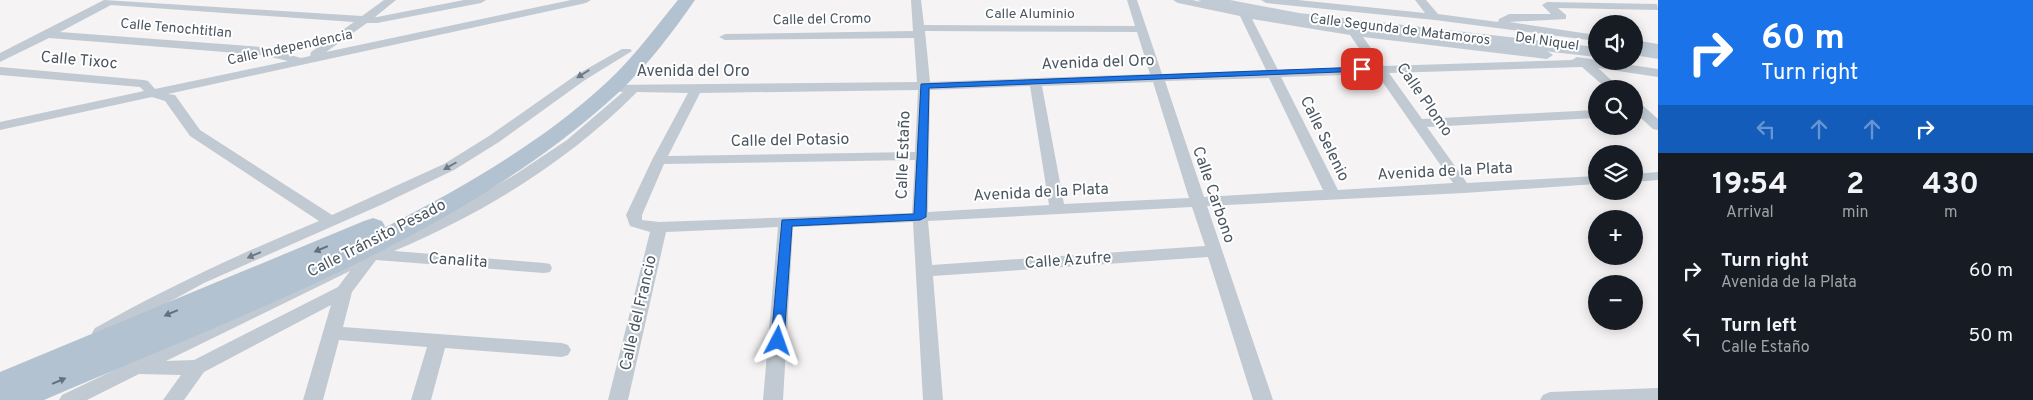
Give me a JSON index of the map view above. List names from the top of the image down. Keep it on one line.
{"streets":{"main road":["Calle Segunda de Matamoros","Calle Tránsito Pesado"],"street":["Calle Aluminio","Calle del Cromo","Calle Tenochtitlan","Del Niquel","Calle Independencia","Calle Tixoc","Avenida del Oro","Calle Plomo","Calle Selenio","Calle del Potasio","Calle Estaño","Avenida de la Plata","Calle Carbono","Canalita","Calle Azufre","Calle del Francio"]},"crossings":[["Calle Aluminio","Calle del Cromo"],["Calle Aluminio","Calle Estaño"],["Calle Aluminio","Calle Carbono"],["Calle del Cromo","Calle Estaño"],["Calle Tenochtitlan","Calle Independencia"],["Del Niquel","Calle Plomo"],["Del Niquel","Calle Selenio"],["Calle Independencia","Calle Tixoc"],["Avenida del Oro","Calle Plomo"],["Avenida del Oro","Calle Selenio"],["Avenida del Oro","Calle Estaño"],["Avenida del Oro","Avenida de la Plata"],["Avenida del Oro","Calle Carbono"],["Avenida del Oro","Calle Tránsito Pesado"],["Calle Plomo","Avenida de la Plata"],["Calle Selenio","Avenida de la Plata"],["Calle del Potasio","Calle Estaño"],["Calle del Potasio","Avenida de la Plata"],["Calle Estaño","Avenida de la Plata"],["Calle Estaño","Calle Azufre"],["Avenida de la Plata","Calle Carbono"],["Avenida de la Plata","Calle del Francio"],["Calle Carbono","Calle Azufre"]],"page":{"turn":["60 m","Turn right"],"map_buttons":["+","−"],"eta":["19:54","Arrival","2","min","430","m"],"list":[{"name":"Turn right","note":"Avenida de la Plata","value":"60 m"},{"name":"Turn left","note":"Calle Estaño","value":"50 m"}]}}
